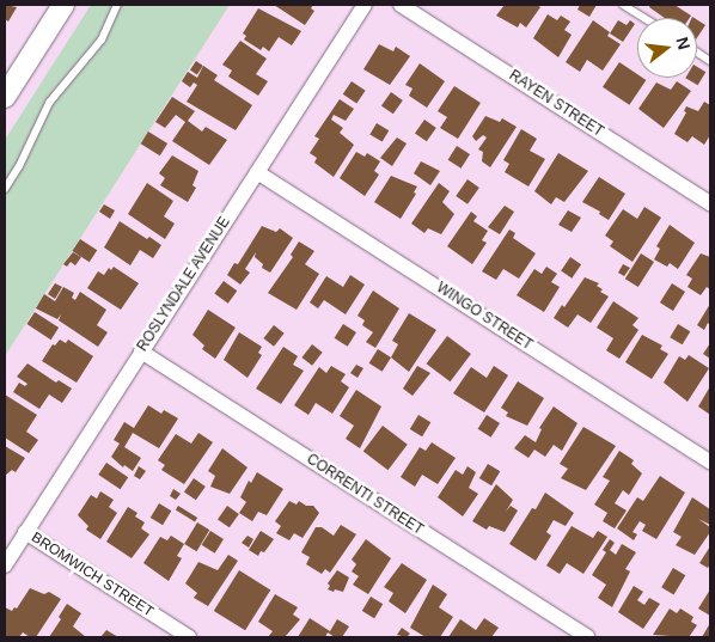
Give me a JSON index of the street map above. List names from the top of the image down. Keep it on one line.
{"streets":{"street":["RAYEN STREET","ROSLYNDALE AVENUE","WINGO STREET","CORRENTI STREET","BROMWICH STREET"]},"crossings":[["ROSLYNDALE AVENUE","WINGO STREET"],["ROSLYNDALE AVENUE","CORRENTI STREET"],["ROSLYNDALE AVENUE","BROMWICH STREET"]],"north":"right"}
